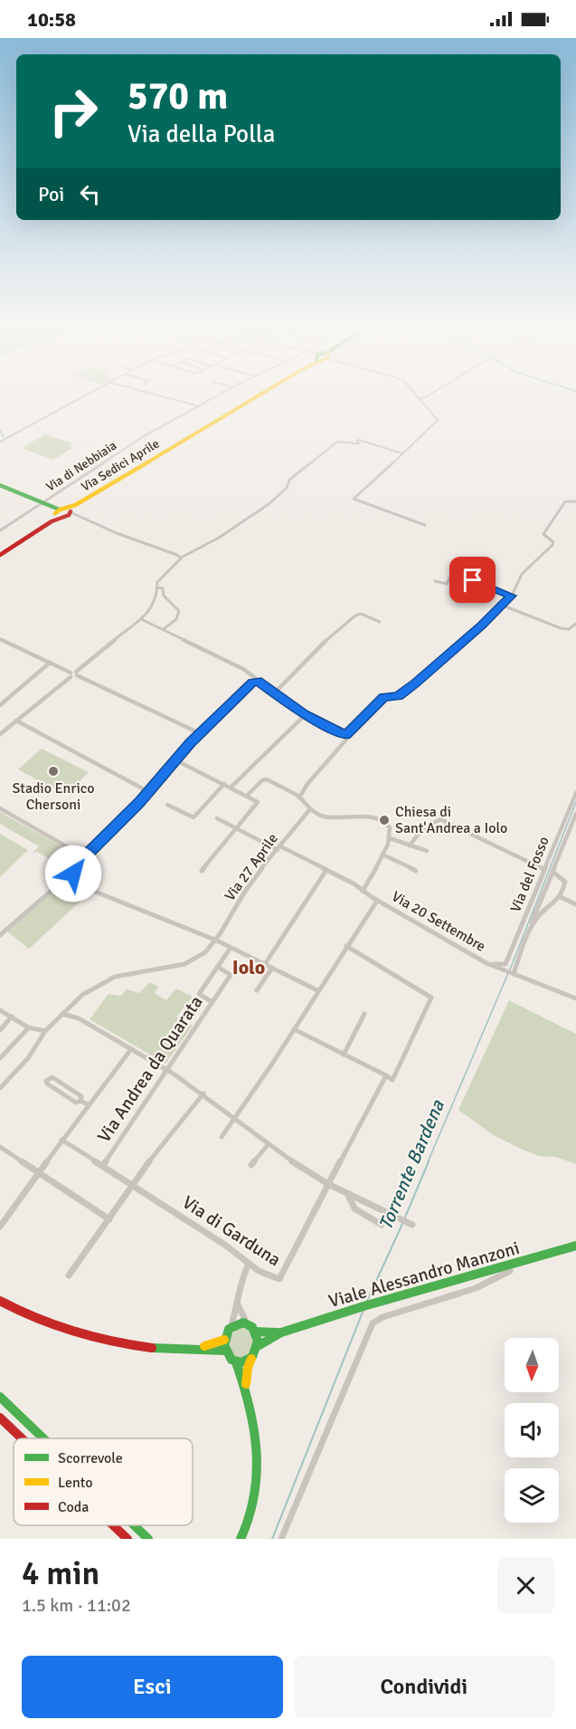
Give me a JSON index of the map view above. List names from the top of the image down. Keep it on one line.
{"streets":{"main road":["Via Sedici Aprile","Viale Alessandro Manzoni"],"street":["Via di Nebbiaia","Via 27 Aprile","Via del Fosso","Via 20 Settembre","Via Andrea da Quarata","Via di Garduna"]},"crossings":[["Via 27 Aprile","Via 20 Settembre"],["Via del Fosso","Via 20 Settembre"],["Via Andrea da Quarata","Via di Garduna"]],"districts":["Iolo"],"water":["Torrente Bardena"],"places":["Stadio Enrico Chersoni","Chiesa di Sant'Andrea a Iolo"],"legend":["Scorrevole","Lento","Coda"],"north":"bottom","page":{"status":"10:58","turn":["570 m","Via della Polla"],"then":"Poi","heading":["4 min","1.5 km · 11:02"],"buttons":["Esci","Condividi"]}}
